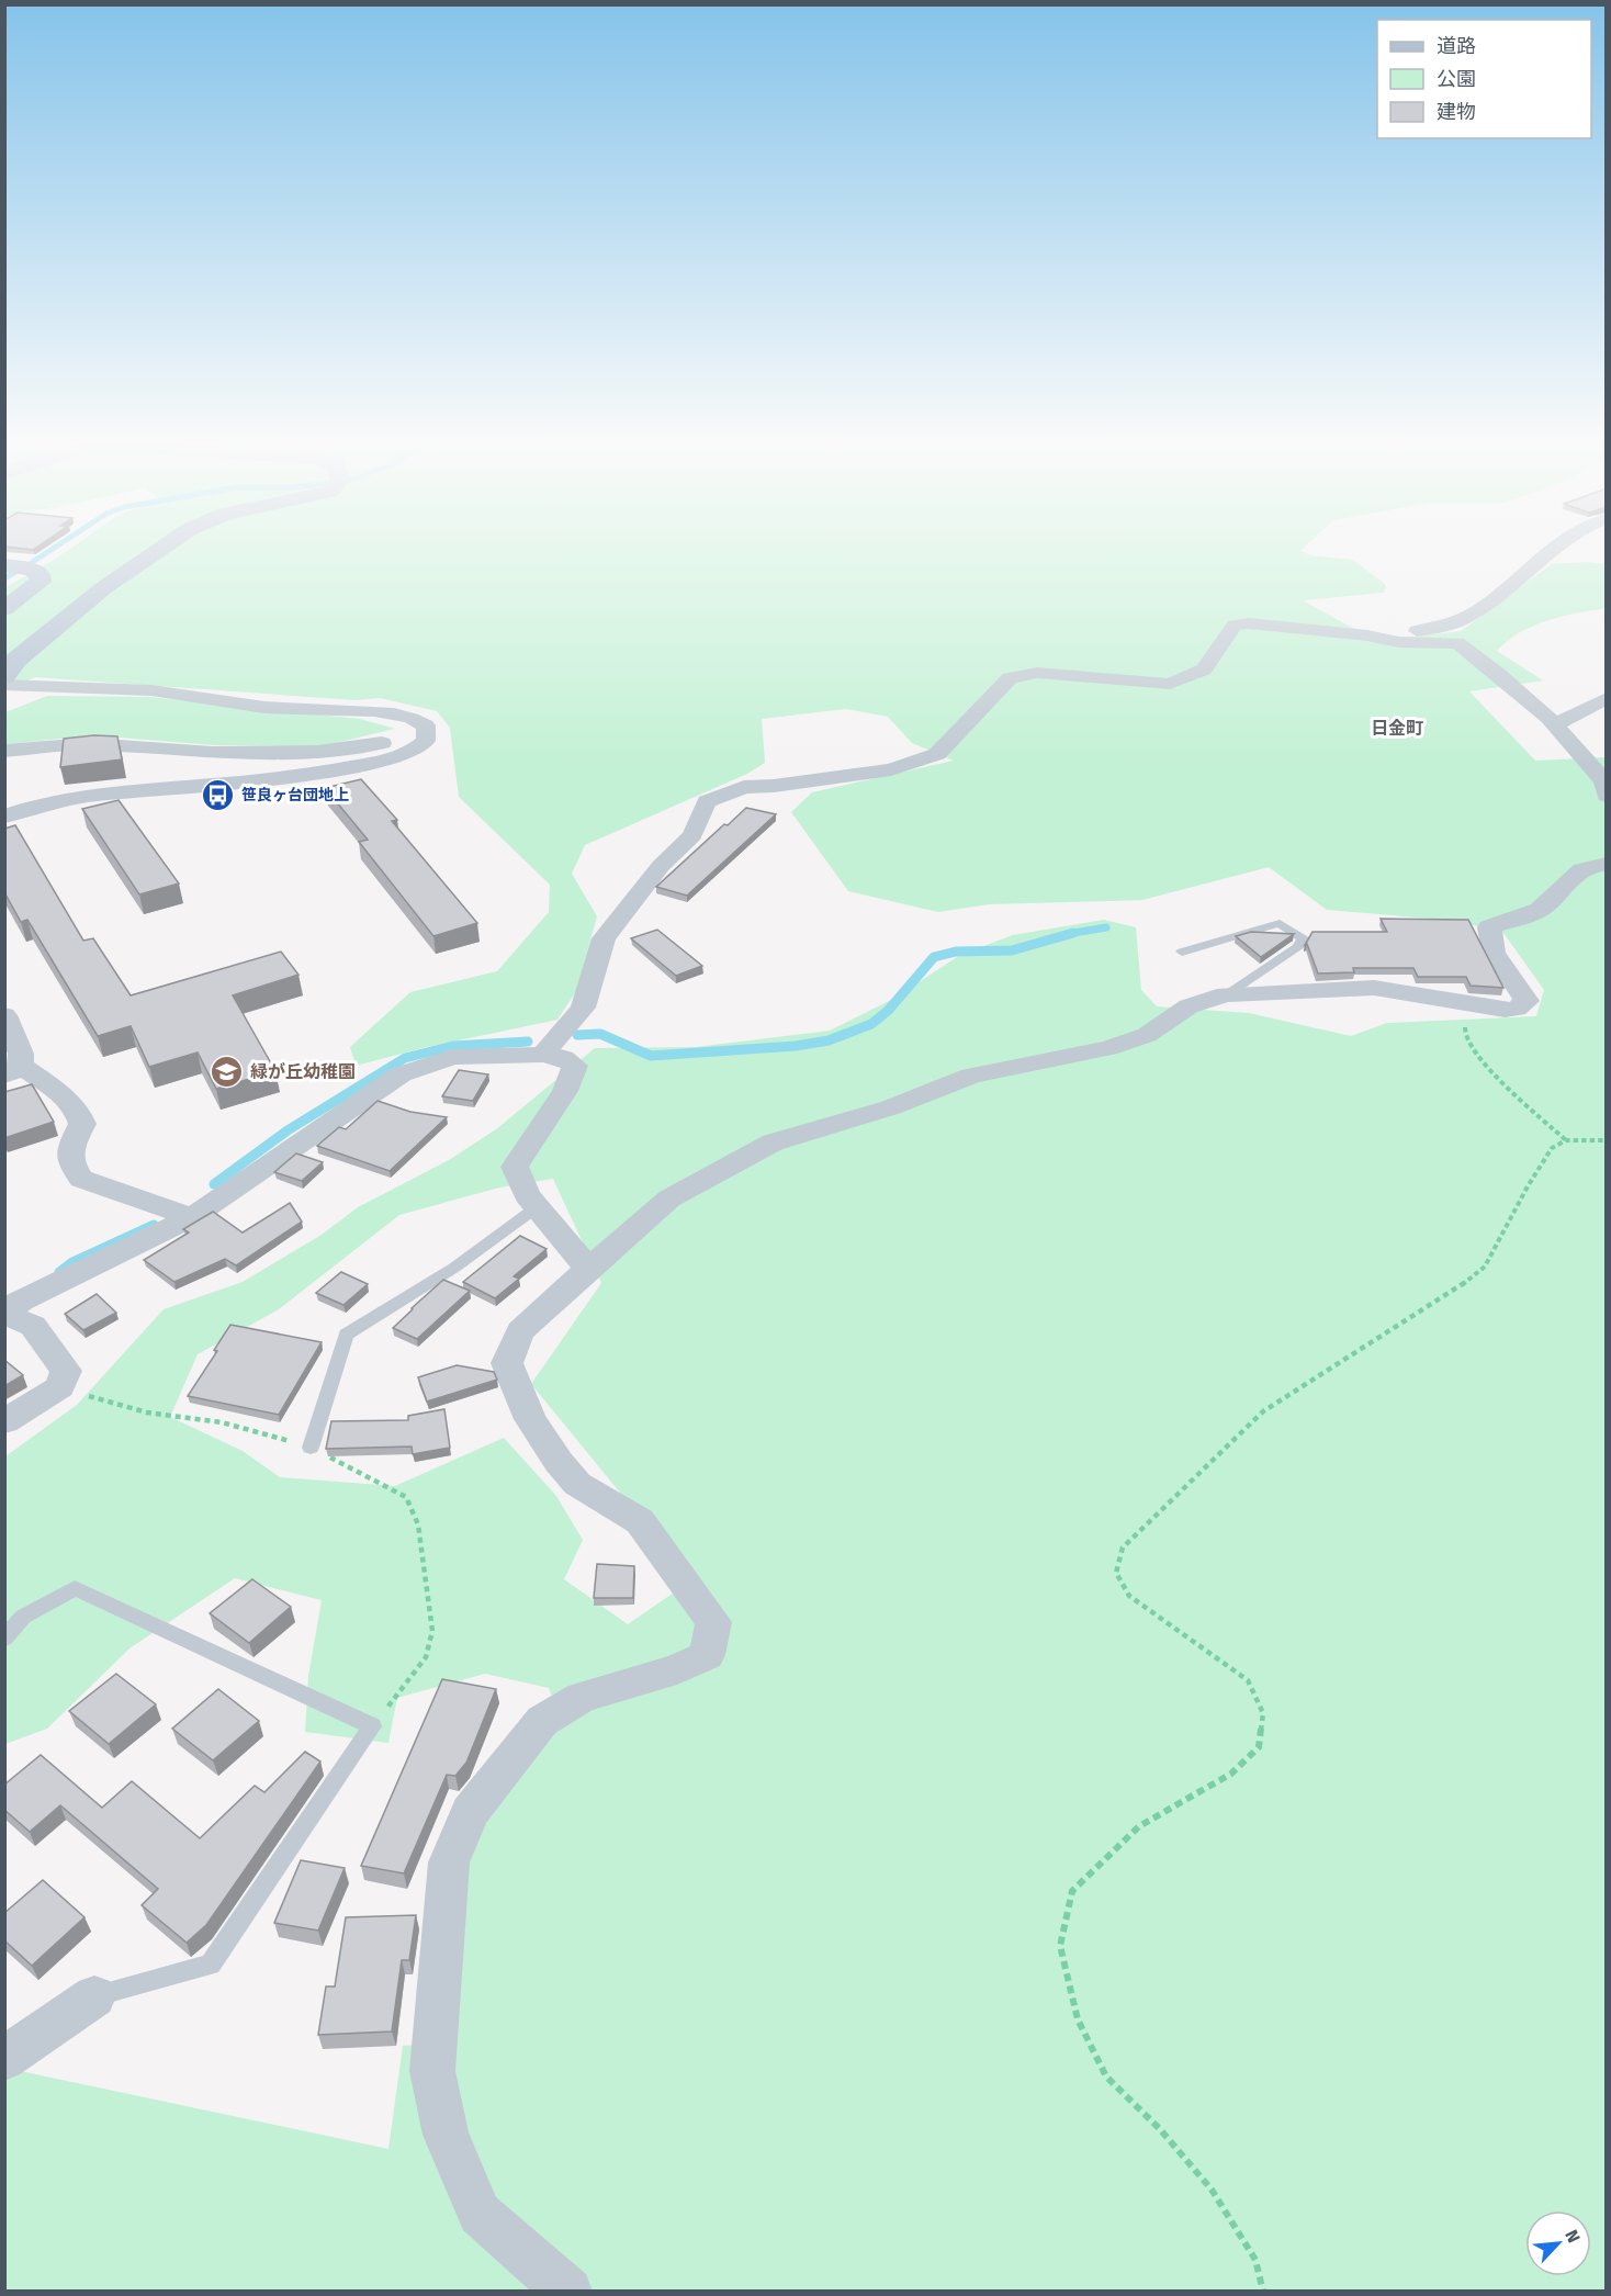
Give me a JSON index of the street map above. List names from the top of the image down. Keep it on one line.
{"districts":["日金町"],"places":{"bus stop":["笹良ヶ台団地上"],"school or university":["緑が丘幼稚園"]},"legend":["道路","公園","建物"],"north":"top right"}
